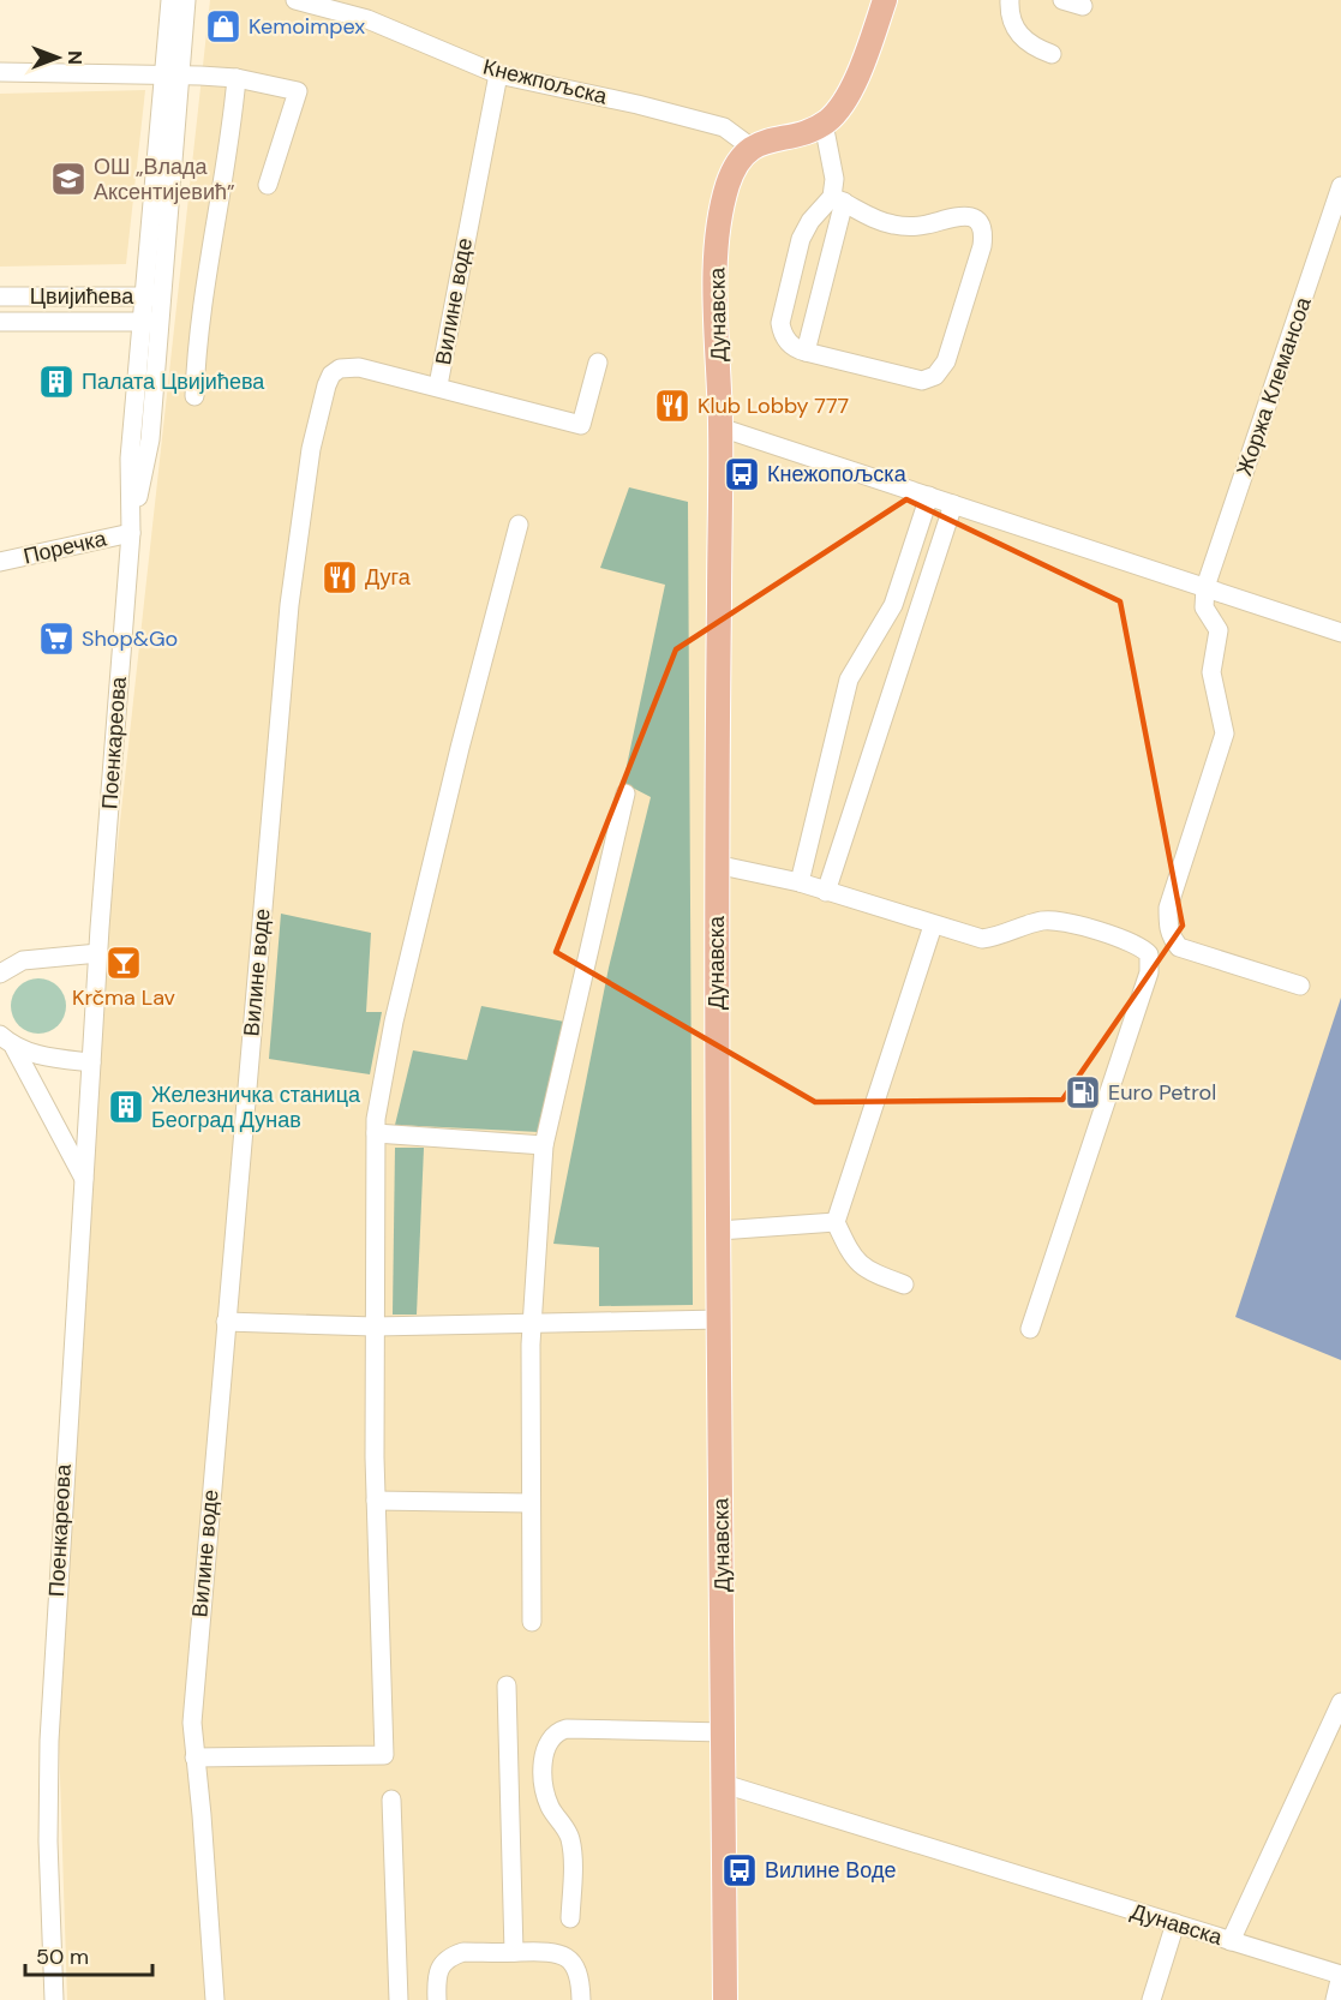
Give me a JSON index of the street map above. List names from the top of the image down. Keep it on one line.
{"streets":{"main road":["Дунавска"],"street":["Кнежпољска","Цвијићева","Вилине воде","Жоржа Клемансоа","Поречка","Поенкареова"]},"crossings":[["Кнежпољска","Вилине воде"],["Кнежпољска","Дунавска"],["Цвијићева","Поенкареова"],["Поречка","Поенкареова"]],"places":{"shop":["Kemoimpex"],"school or university":["ОШ „Влада Аксентијевић”"],"building":["Палата Цвијићева","Железничка станица Београд Дунав"],"restaurant":["Klub Lobby 777","Дуга"],"bus stop":["Кнежопољска","Вилине Воде"],"supermarket":["Shop&Go"],"bar":["Krčma Lav"],"fuel station":["Euro Petrol"]},"scale_bar":"50 m","north":"right"}
